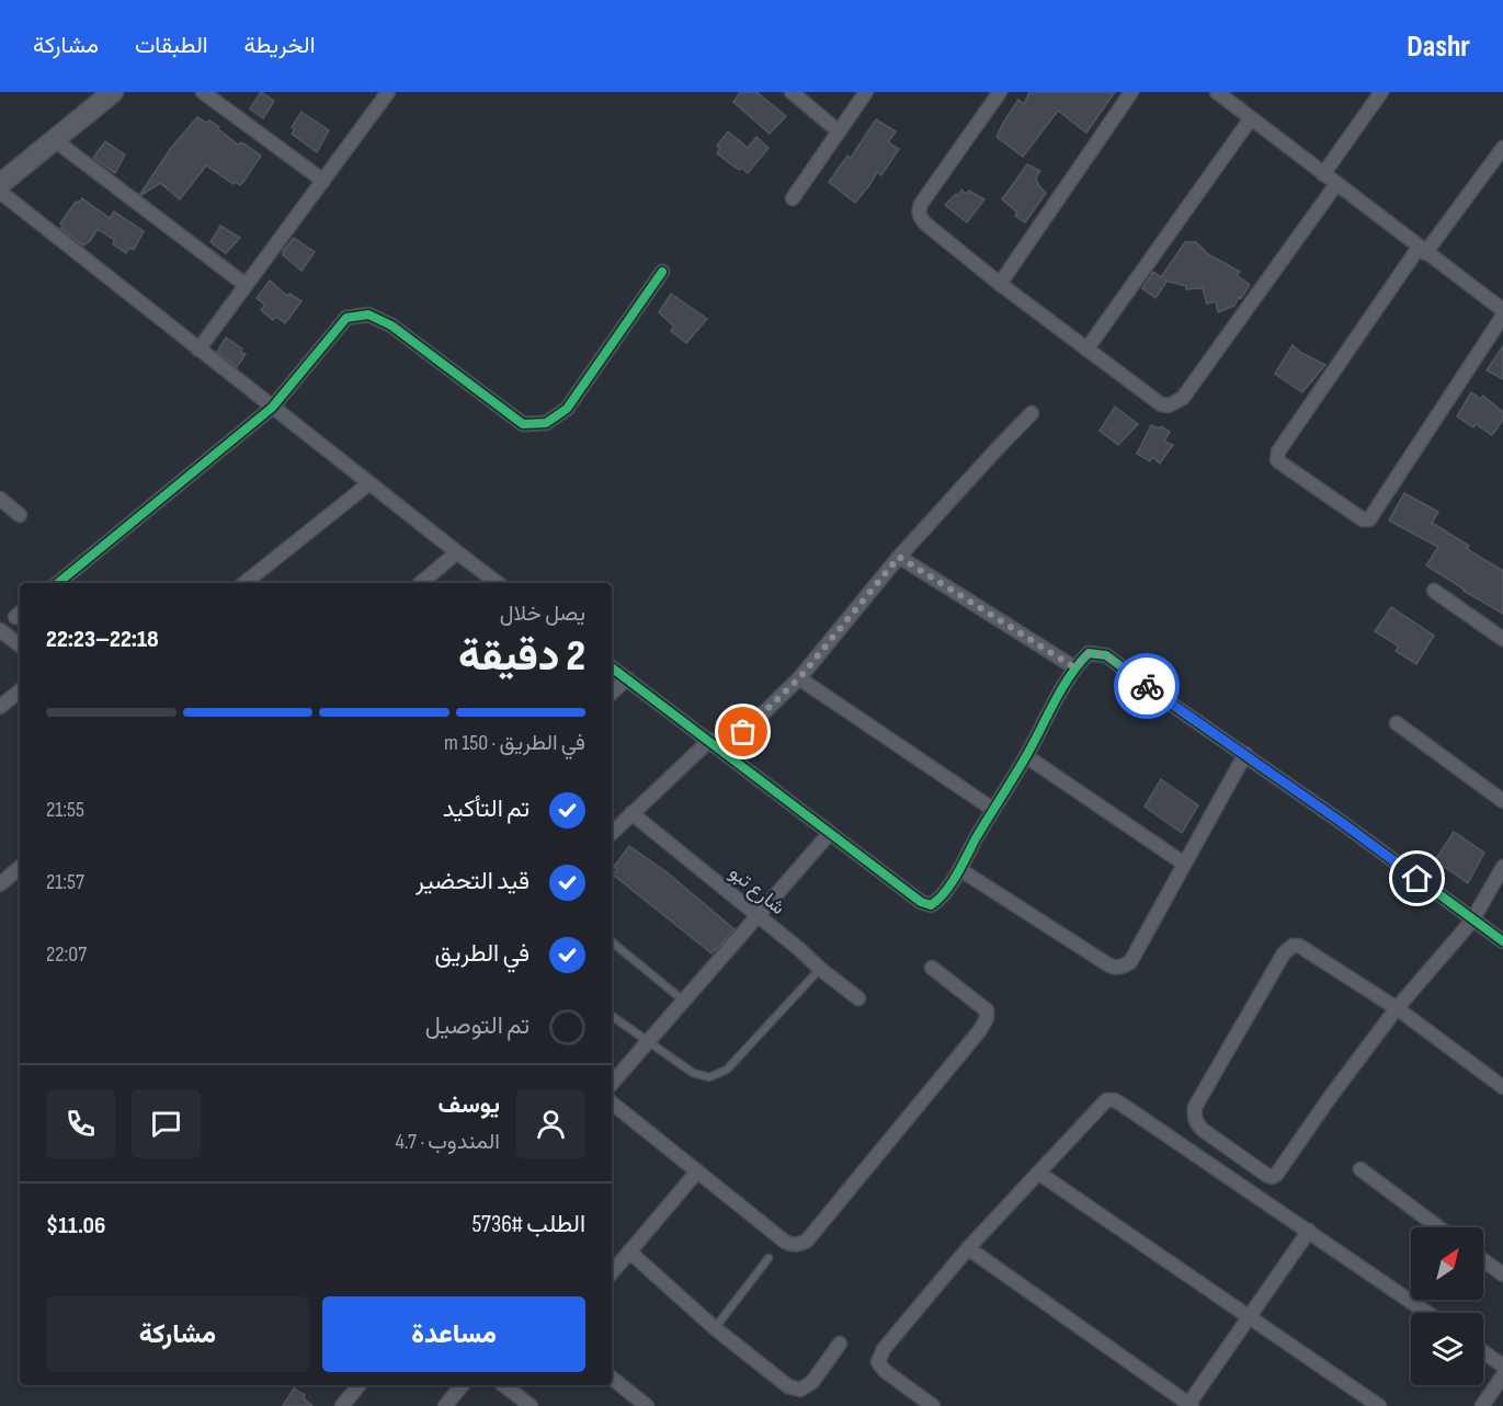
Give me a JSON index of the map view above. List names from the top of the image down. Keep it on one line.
{"streets":{"street":["شارع تبو"]},"north":"top right","page":{"header":"Dashr","nav":["الخريطة","الطبقات","مشاركة"],"heading":["2 دقيقة","يصل خلال","22:18–22:23"],"panel":["يوسف","المندوب · 4.7","الطلب #5736","$11.06"],"bar":"في الطريق · 150 m","list":[["تم التأكيد","21:55"],["قيد التحضير","21:57"],["في الطريق","22:07"],"تم التوصيل"],"buttons":["مساعدة","مشاركة"]}}
